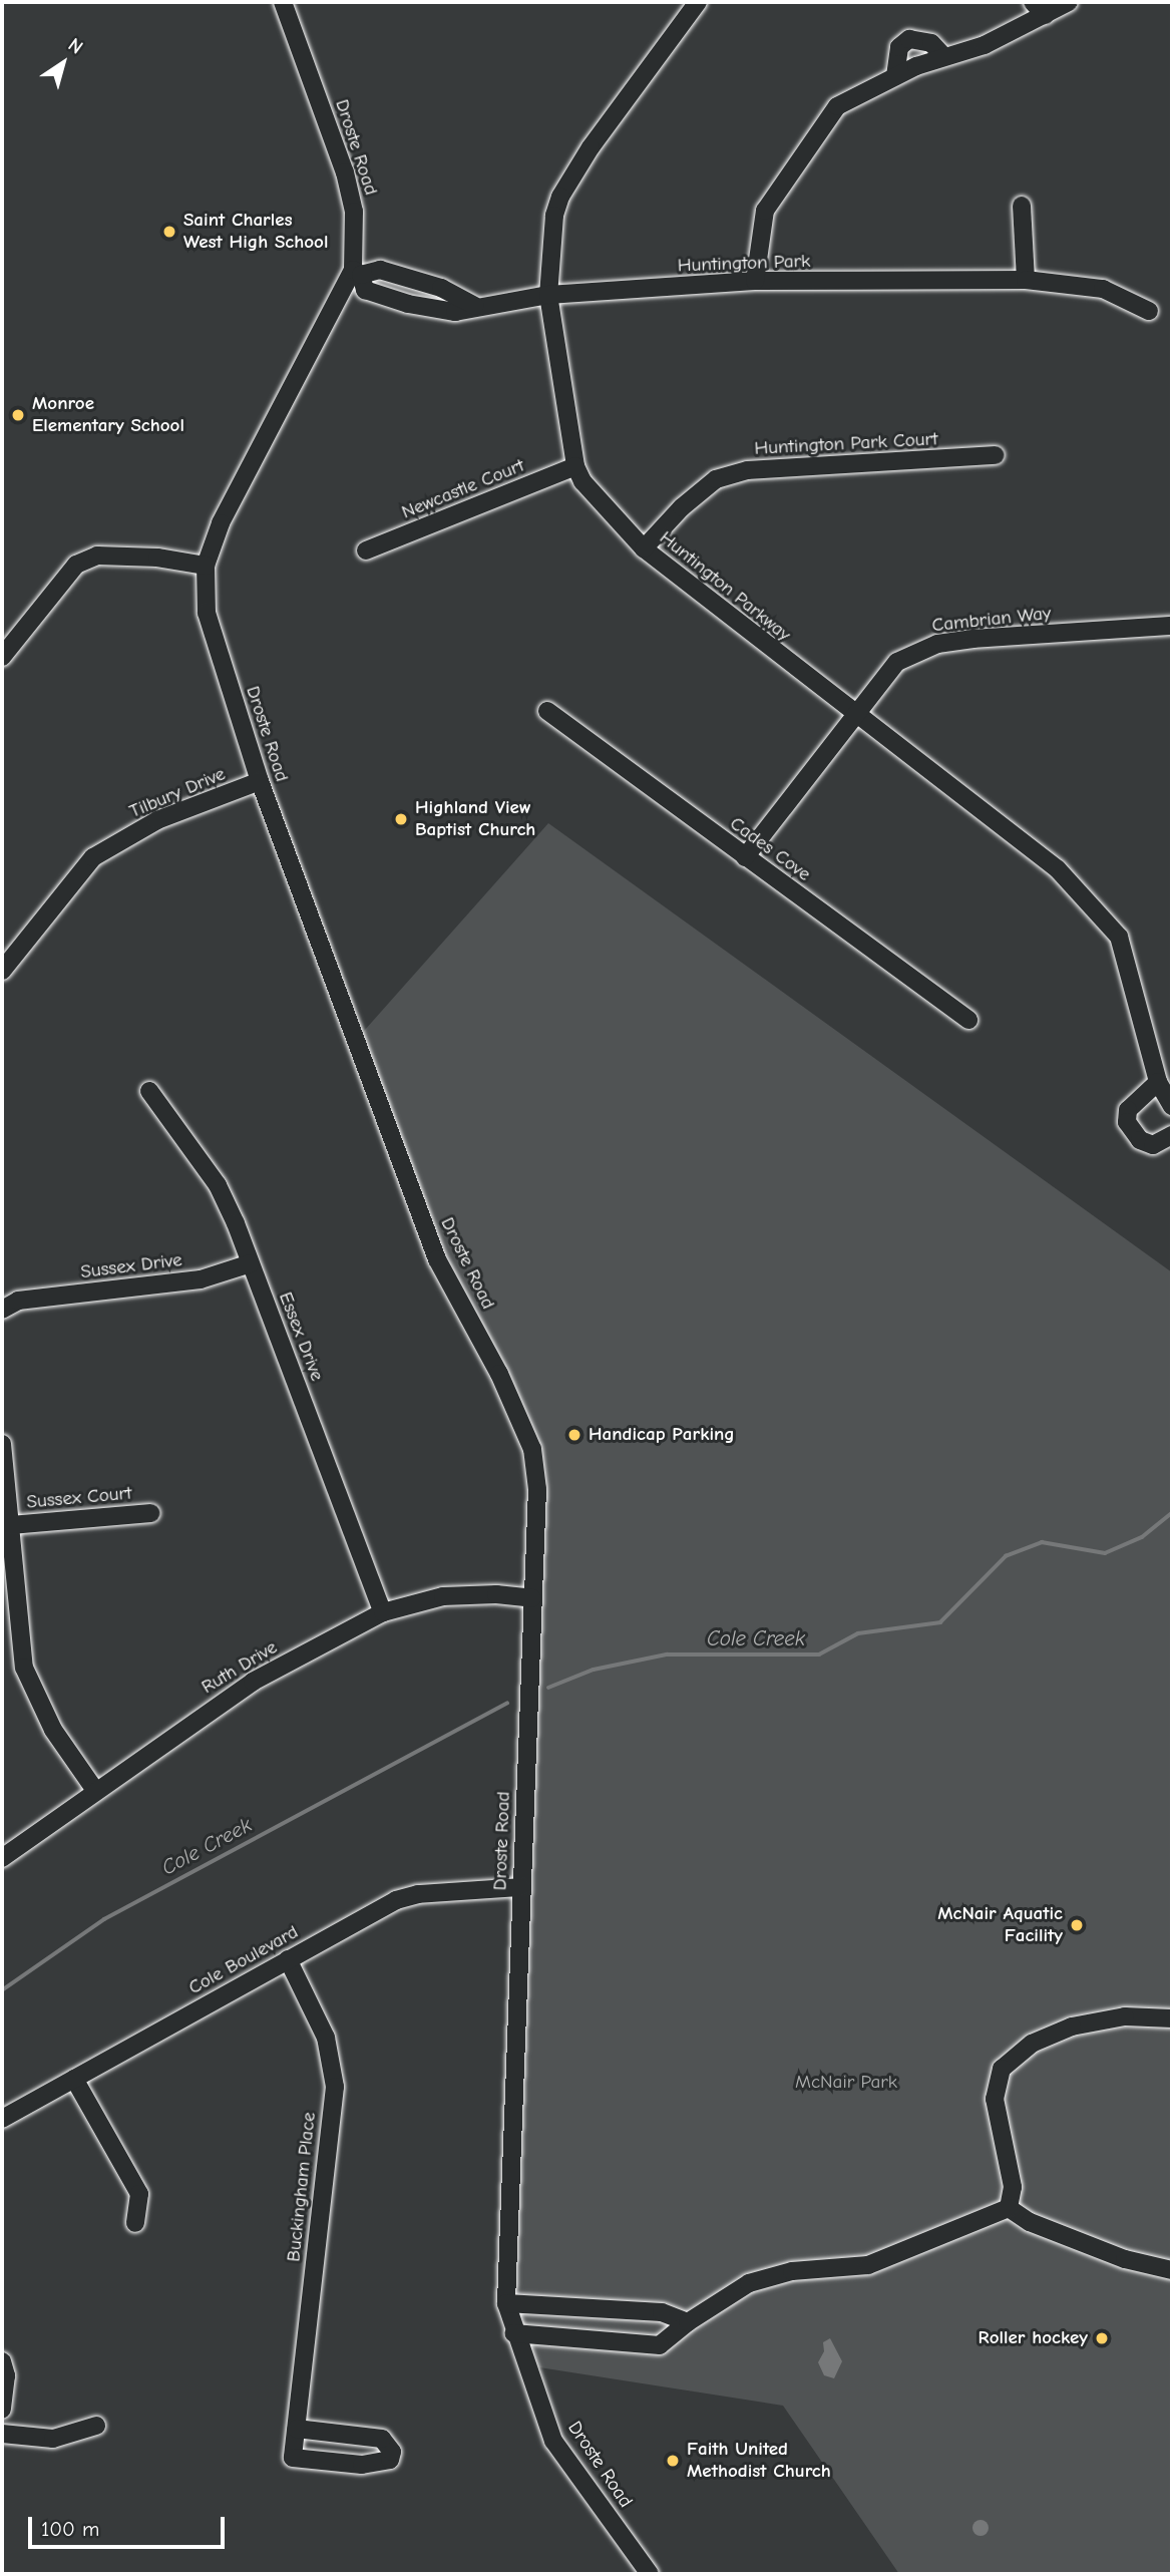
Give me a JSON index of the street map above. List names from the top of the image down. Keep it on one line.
{"streets":{"street":["Droste Road","Huntington Park","Huntington Park Court","Newcastle Court","Huntington Parkway","Cambrian Way","Tilbury Drive","Cades Cove","Sussex Drive","Essex Drive","Sussex Court","Ruth Drive","Cole Boulevard","Buckingham Place"]},"crossings":[["Droste Road","Huntington Park"],["Droste Road","Tilbury Drive"],["Droste Road","Ruth Drive"],["Droste Road","Cole Boulevard"],["Huntington Park","Huntington Parkway"],["Huntington Park Court","Huntington Parkway"],["Newcastle Court","Huntington Parkway"],["Huntington Parkway","Cambrian Way"],["Cambrian Way","Cades Cove"],["Sussex Drive","Essex Drive"],["Essex Drive","Ruth Drive"],["Cole Boulevard","Buckingham Place"]],"water":["Cole Creek"],"parks":["McNair Park"],"places":["Saint Charles West High School","Monroe Elementary School","Highland View Baptist Church","Handicap Parking","McNair Aquatic Facility","Roller hockey","Faith United Methodist Church"],"scale_bar":"100 m","north":"top right"}
